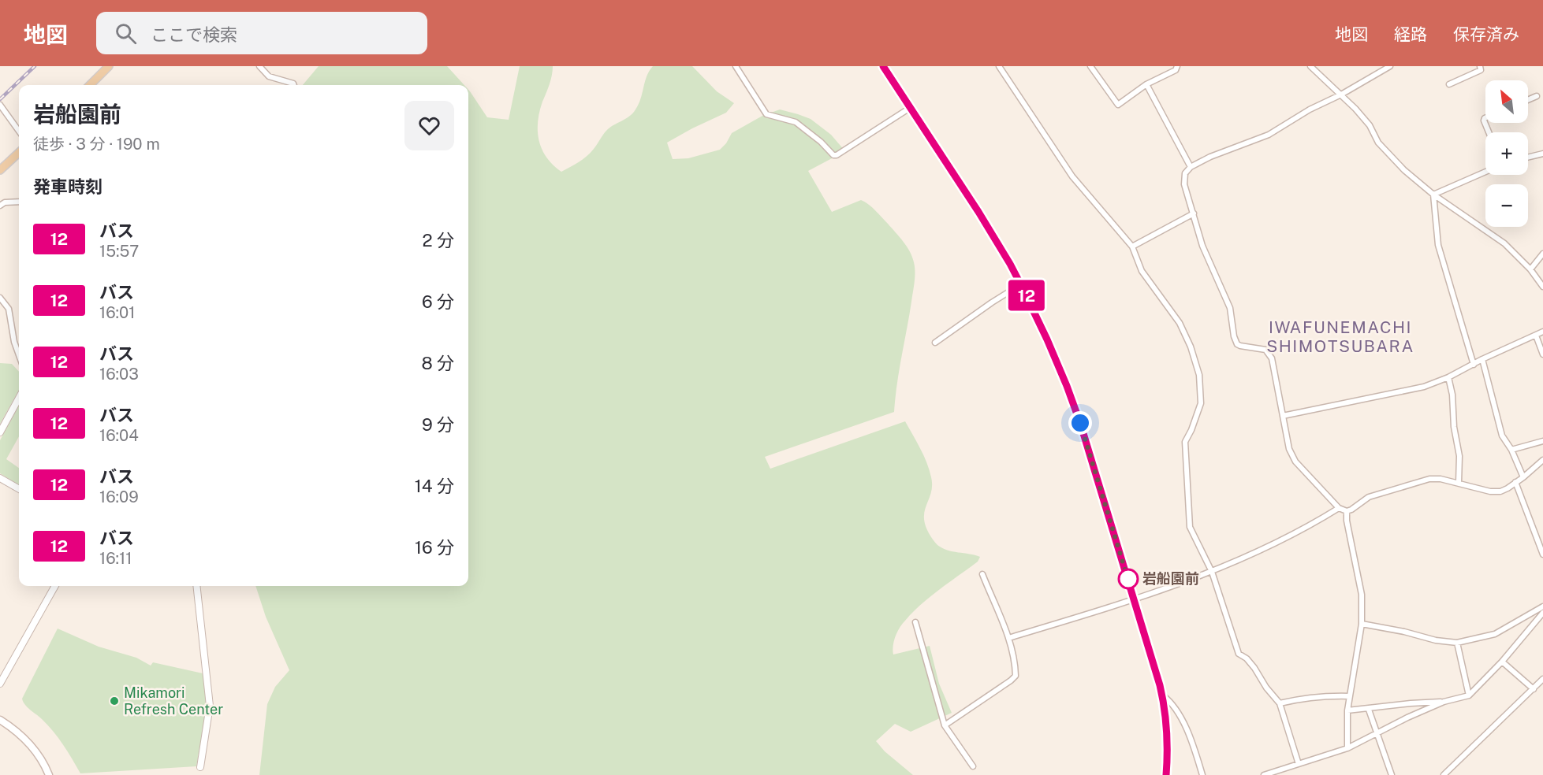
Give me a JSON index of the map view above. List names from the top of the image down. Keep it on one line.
{"districts":["IWAFUNEMACHI SHIMOTSUBARA"],"places":["岩船園前","Mikamori Refresh Center"],"lines":["bus line 12"],"north":"top left","page":{"header":"地図","search":"ここで検索","nav":["地図","経路","保存済み"],"on_map":"12","map_buttons":["+","−"],"heading":[["岩船園前","徒歩 · 3 分 · 190 m"],"発車時刻"],"list":[{"mark":"12","name":"バス","note":"15:57","value":"2 分"},{"mark":"12","name":"バス","note":"16:01","value":"6 分"},{"mark":"12","name":"バス","note":"16:03","value":"8 分"},{"mark":"12","name":"バス","note":"16:04","value":"9 分"},{"mark":"12","name":"バス","note":"16:09","value":"14 分"},{"mark":"12","name":"バス","note":"16:11","value":"16 分"}]}}
